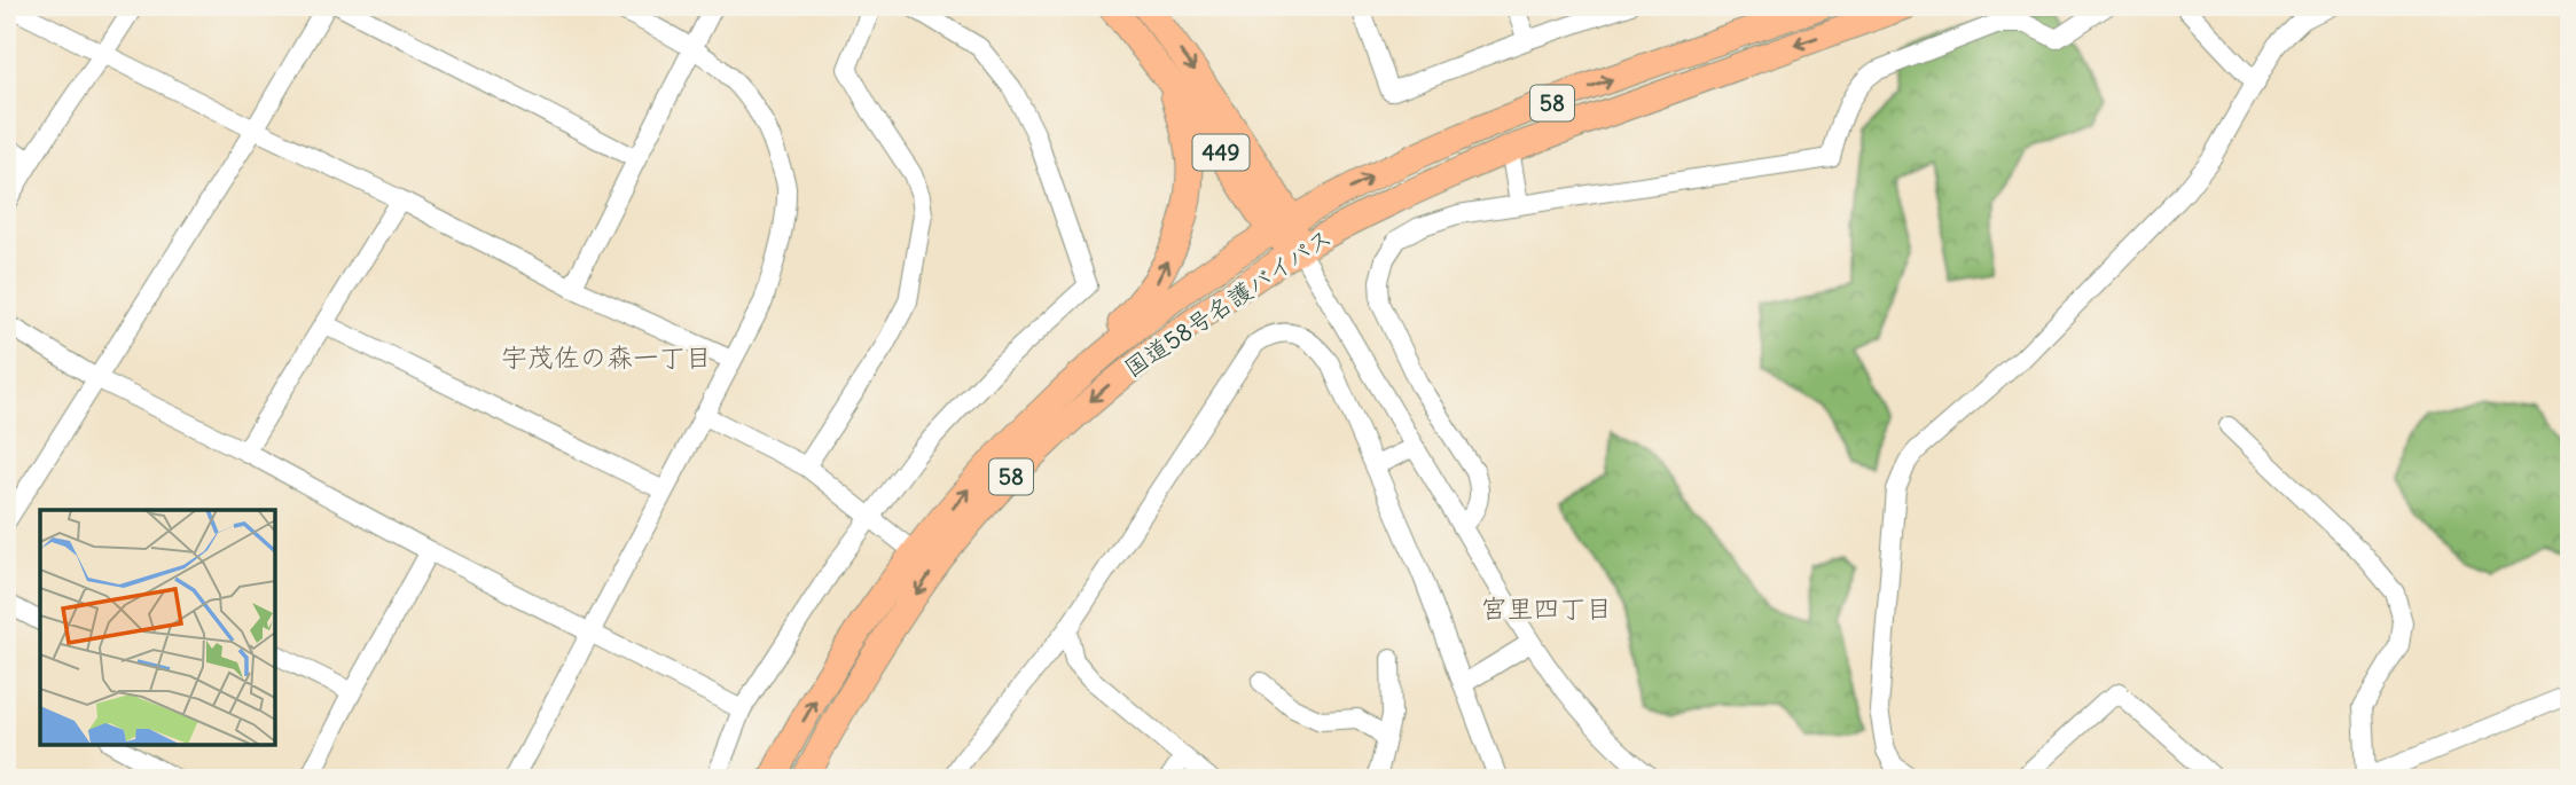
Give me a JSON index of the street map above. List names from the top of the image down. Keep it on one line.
{"streets":{"highway":["58","449","国道58号名護バイパス"]},"crossings":[["449","国道58号名護バイパス"]],"districts":["宇茂佐の森一丁目","宮里四丁目"]}
